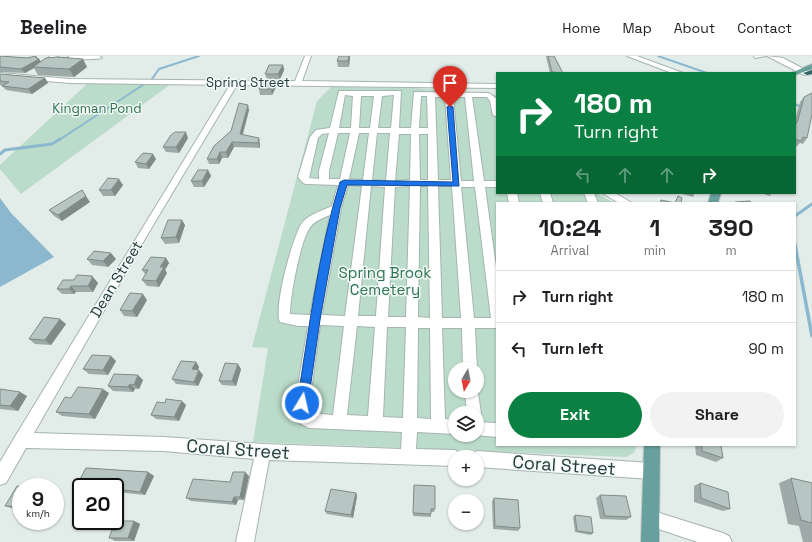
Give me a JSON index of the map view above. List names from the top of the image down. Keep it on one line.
{"streets":{"street":["Spring Street","Dean Street","Coral Street"]},"crossings":[["Spring Street","Dean Street"],["Dean Street","Coral Street"]],"parks":["Kingman Pond","Spring Brook Cemetery"],"north":"bottom","page":{"header":"Beeline","nav":["Home","Map","About","Contact"],"turn":["180 m","Turn right"],"eta":["10:24","Arrival","1","min","390","m"],"list":[{"name":"Turn right","value":"180 m"},{"name":"Turn left","value":"90 m"}],"map_buttons":["+","−"],"buttons":["Exit","Share"],"speed":"9 km/h","limit":"20"}}
